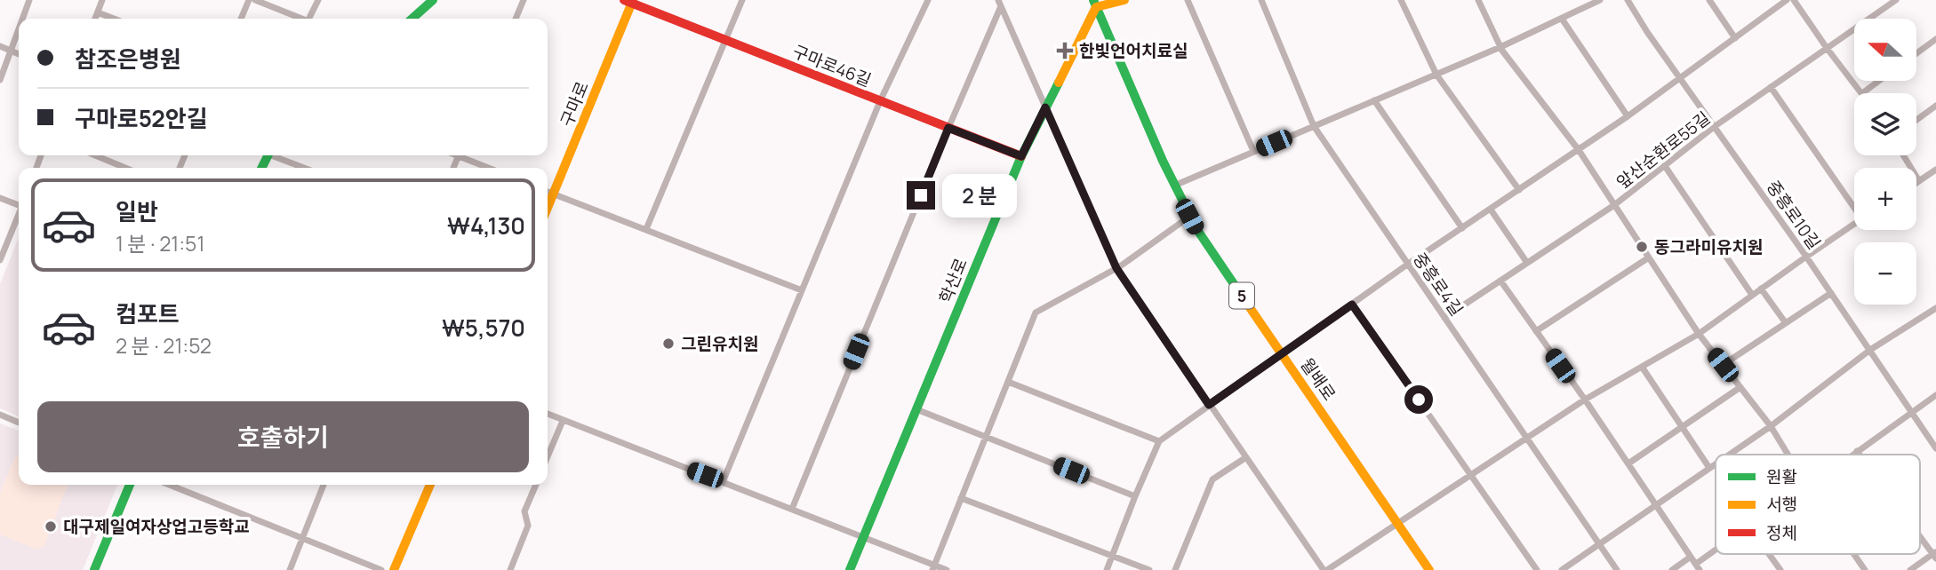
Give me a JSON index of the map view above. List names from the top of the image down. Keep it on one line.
{"streets":{"main road":["구마로46길","구마로","학산로","5","월배로"],"street":["앞산순환로55길","중흥로10길","중흥로4길"]},"crossings":[["구마로46길","구마로"],["구마로46길","학산로"],["앞산순환로55길","중흥로10길"],["앞산순환로55길","중흥로4길"],["학산로","월배로"]],"places":{"health":["한빛언어치료실"],"other":["동그라미유치원","그린유치원","대구제일여자상업고등학교"]},"legend":["원활","서행","정체"],"north":"left","page":{"map_buttons":["+","−"],"banner":["참조은병원","구마로52안길"],"bubble":"2 분","list":[{"name":"일반","note":"1 분 · 21:51","value":"₩4,130"},{"name":"컴포트","note":"2 분 · 21:52","value":"₩5,570"}],"buttons":"호출하기"}}
